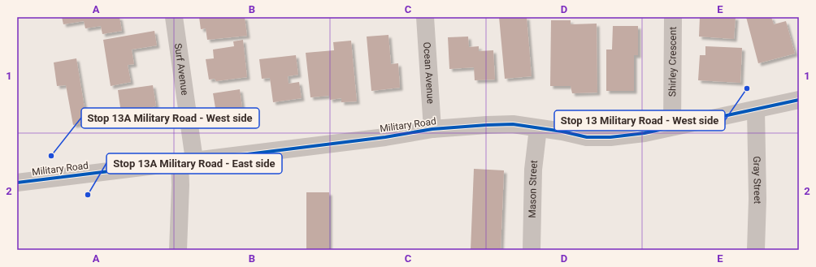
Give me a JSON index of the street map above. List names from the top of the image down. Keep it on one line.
{"streets":{"street":["Shirley Crescent","Surf Avenue","Ocean Avenue","Military Road","Gray Street","Mason Street"]},"crossings":[["Shirley Crescent","Military Road"],["Surf Avenue","Military Road"],["Ocean Avenue","Military Road"],["Military Road","Gray Street"],["Military Road","Mason Street"]],"places":["Stop 13 Military Road - West side","Stop 13A Military Road - West side","Stop 13A Military Road - East side"],"grid":{"columns":["A","B","C","D","E"],"rows":["1","2"]}}
